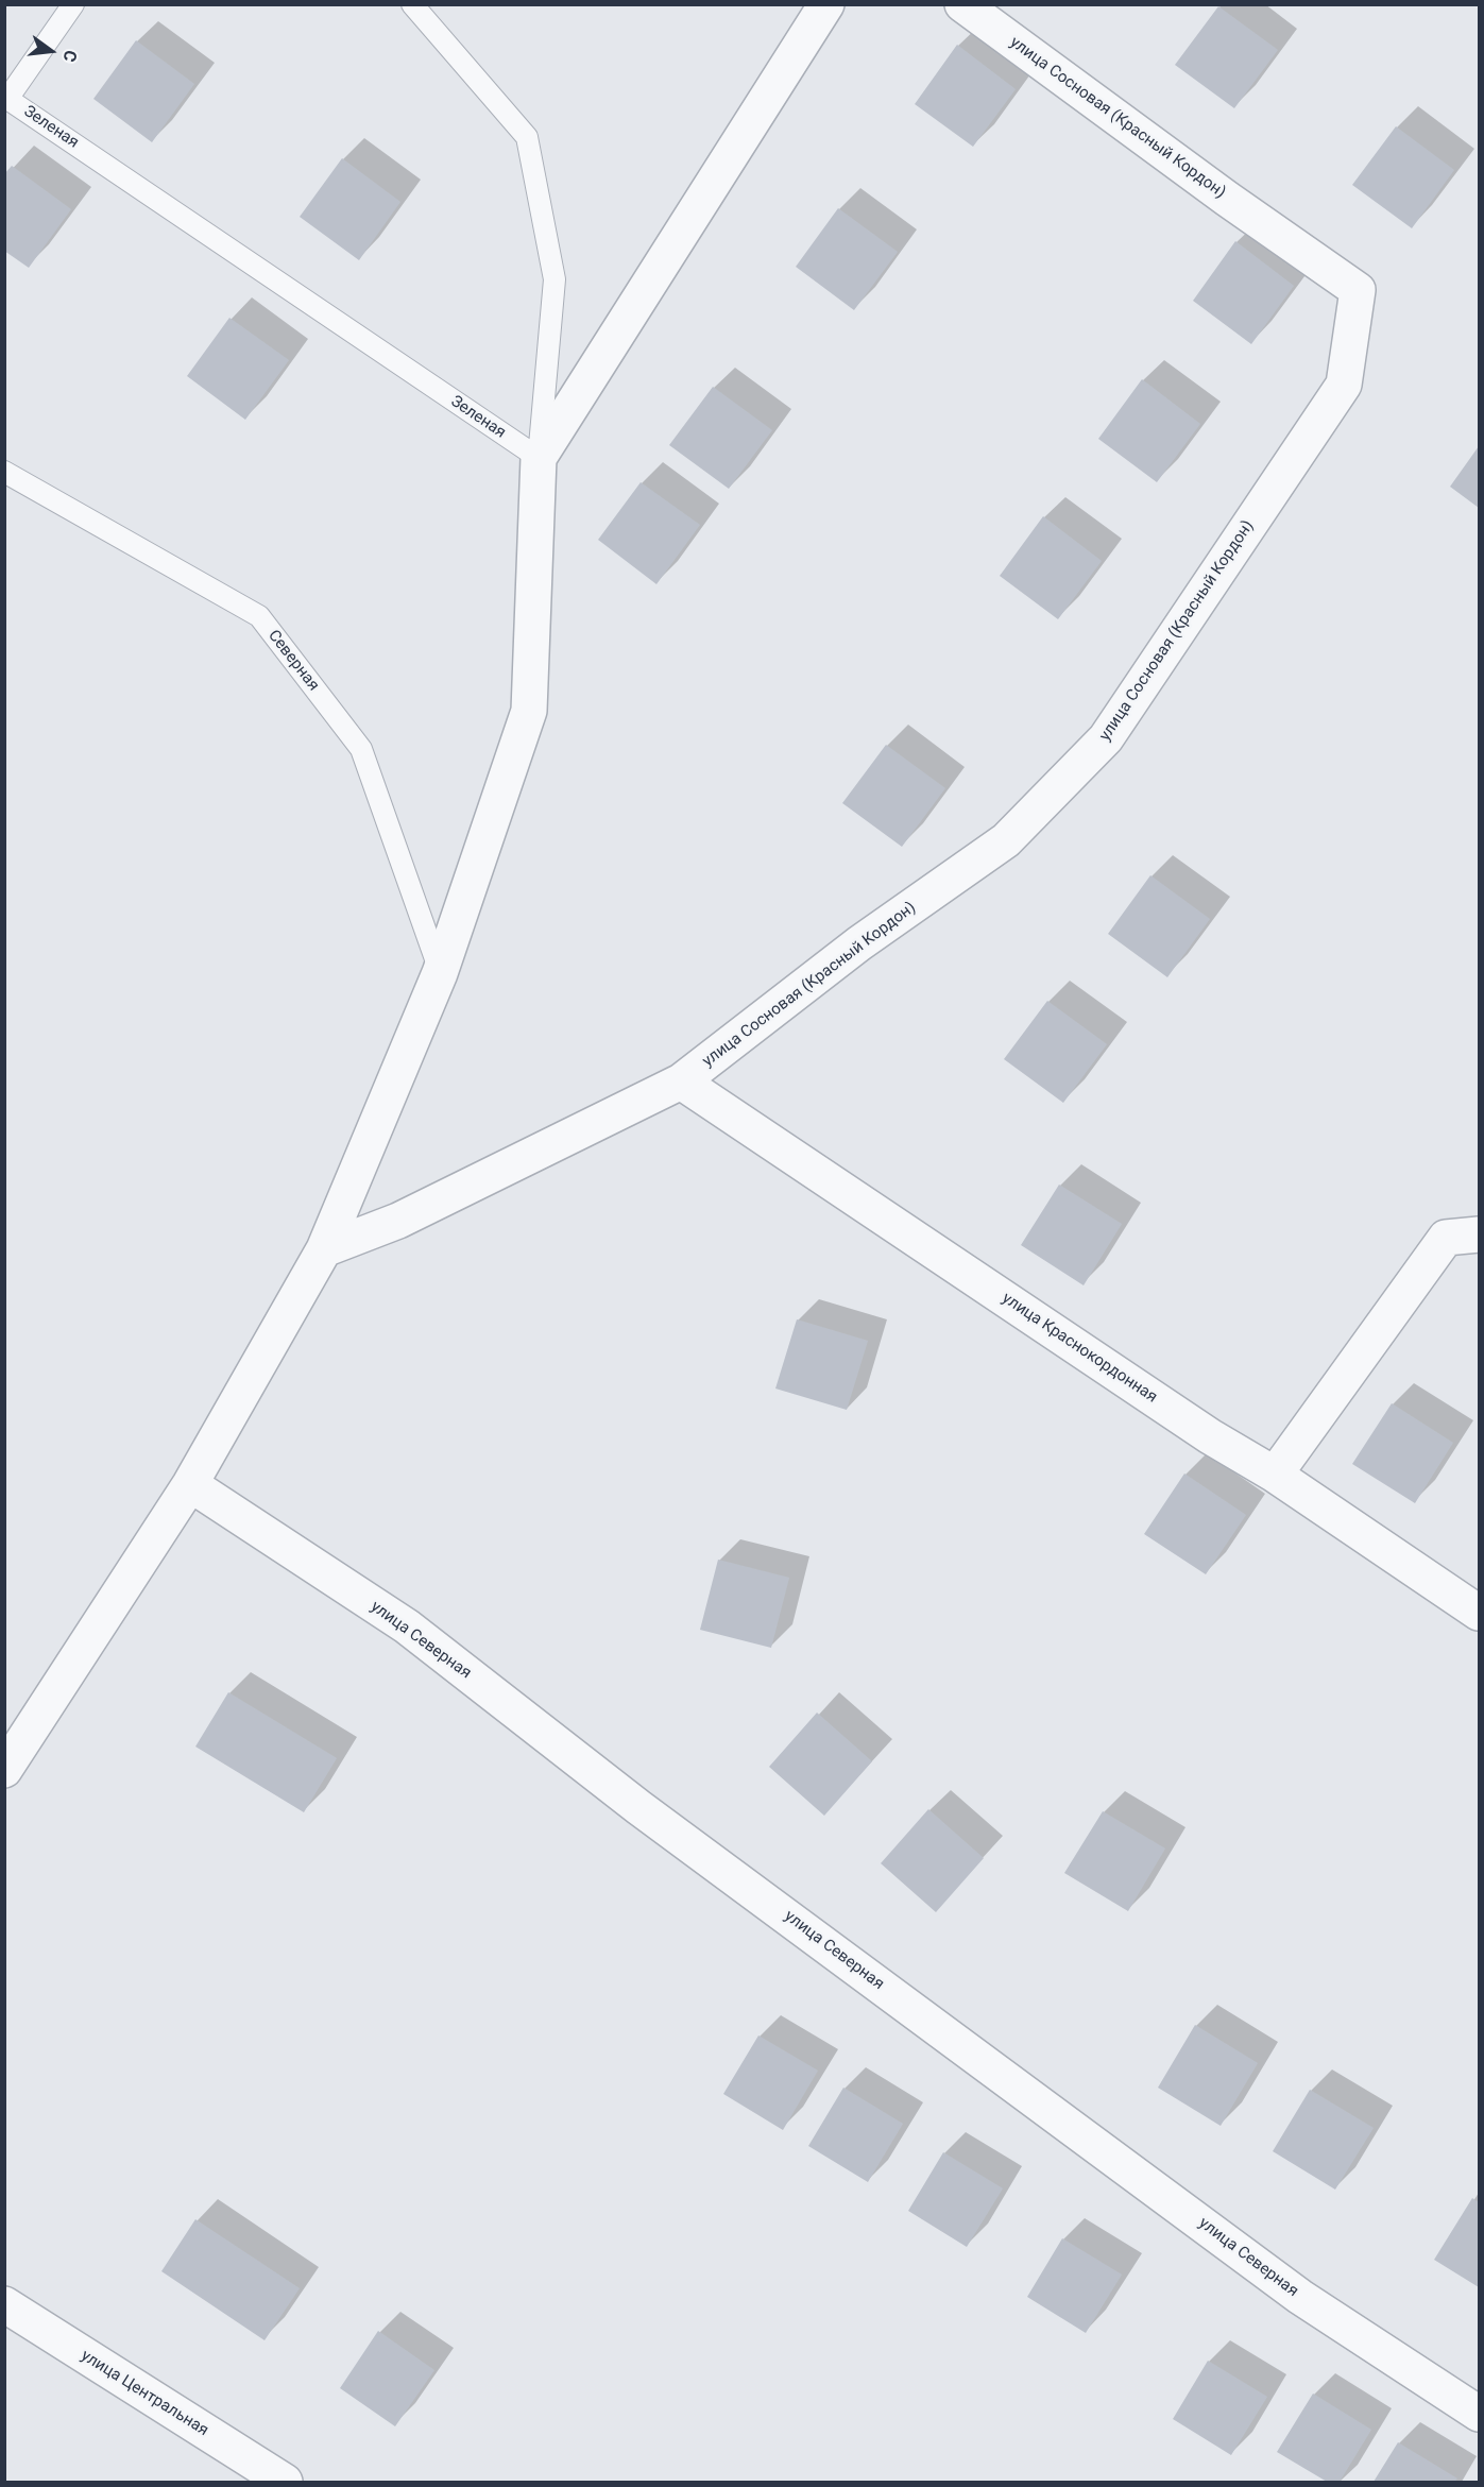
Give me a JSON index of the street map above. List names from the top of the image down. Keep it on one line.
{"streets":{"street":["улица Сосновая (Красный Кордон)","улица Краснокордонная","улица Северная","улица Центральная"],"lane":["Зеленая","Северная"]},"crossings":[["улица Сосновая (Красный Кордон)","улица Краснокордонная"]],"north":"right"}
